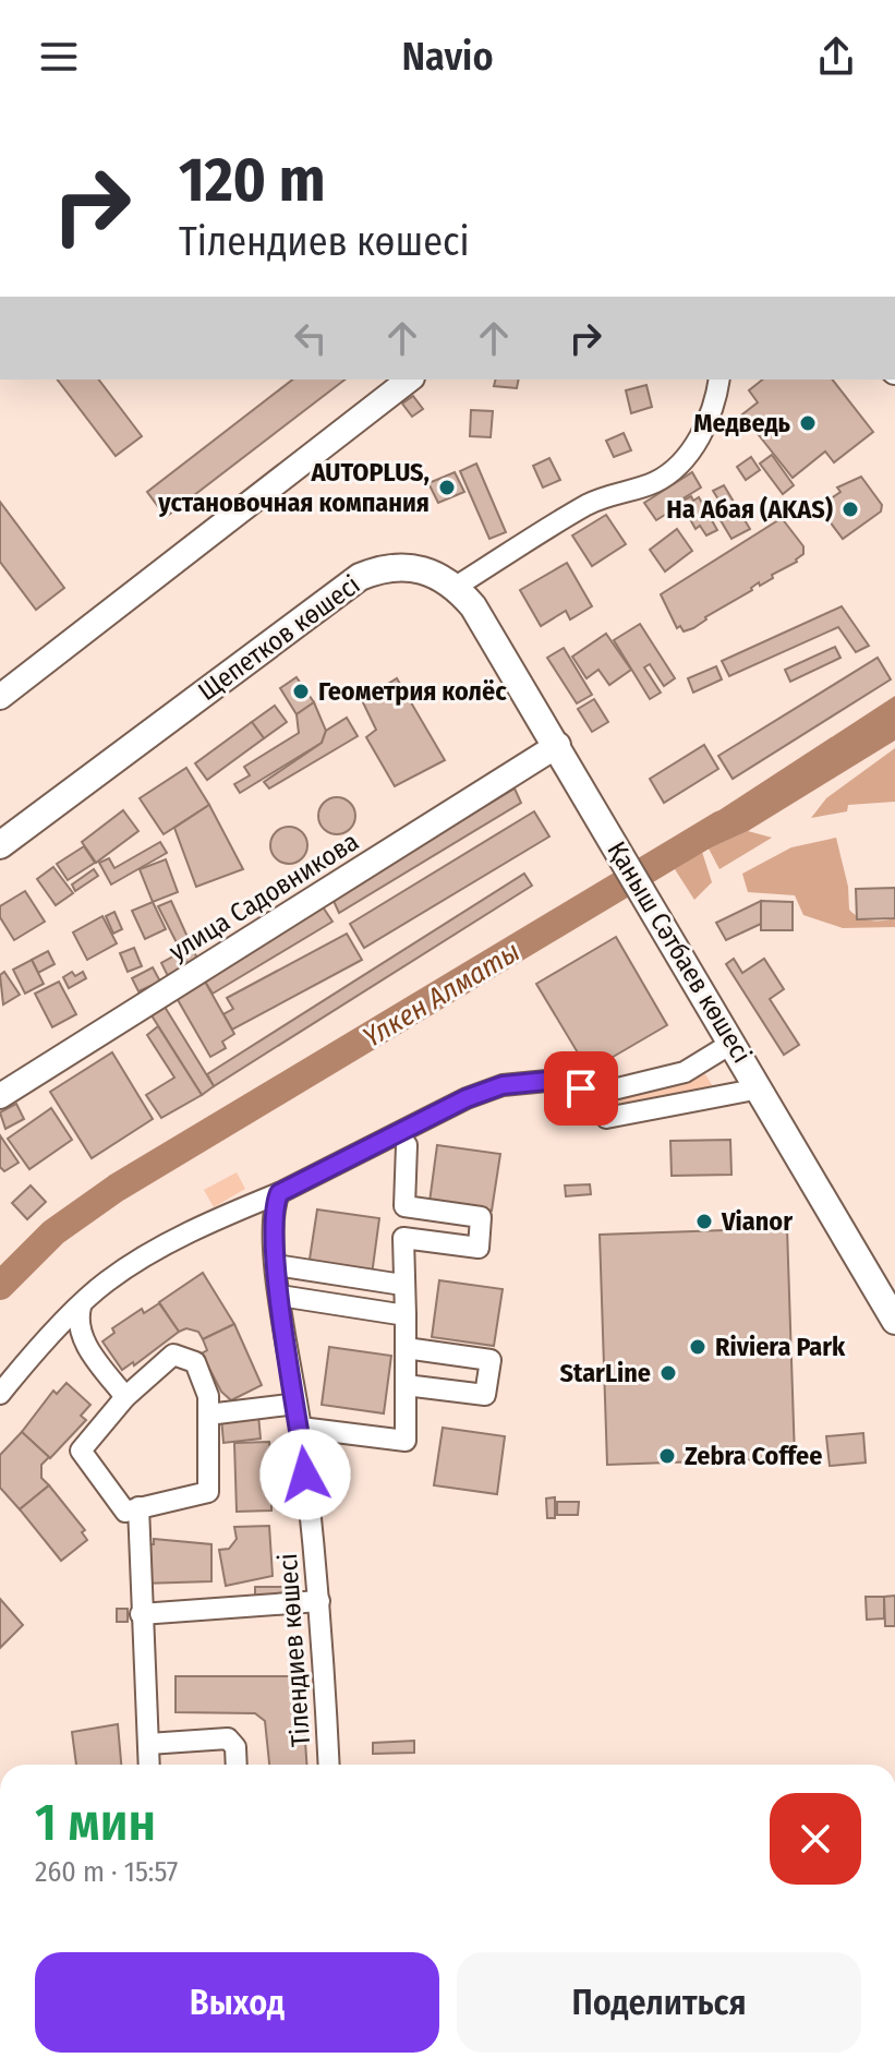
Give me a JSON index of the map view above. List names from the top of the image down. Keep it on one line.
{"streets":{"main road":["Щепетков көшесі","Қаныш Сәтбаев көшесі"],"street":["улица Садовникова","Тілендиев көшесі"]},"crossings":[["Щепетков көшесі","Қаныш Сәтбаев көшесі"],["улица Садовникова","Қаныш Сәтбаев көшесі"]],"water":["Үлкен Алматы"],"places":["Медведь","AUTOPLUS, установочная компания","На Абая (AKAS)","Геометрия колёс","Vianor","Riviera Park","StarLine","Zebra Coffee"],"page":{"header":"Navio","turn":["120 m","Тілендиев көшесі"],"heading":["1 мин","260 m · 15:57"],"buttons":["Выход","Поделиться"]}}
